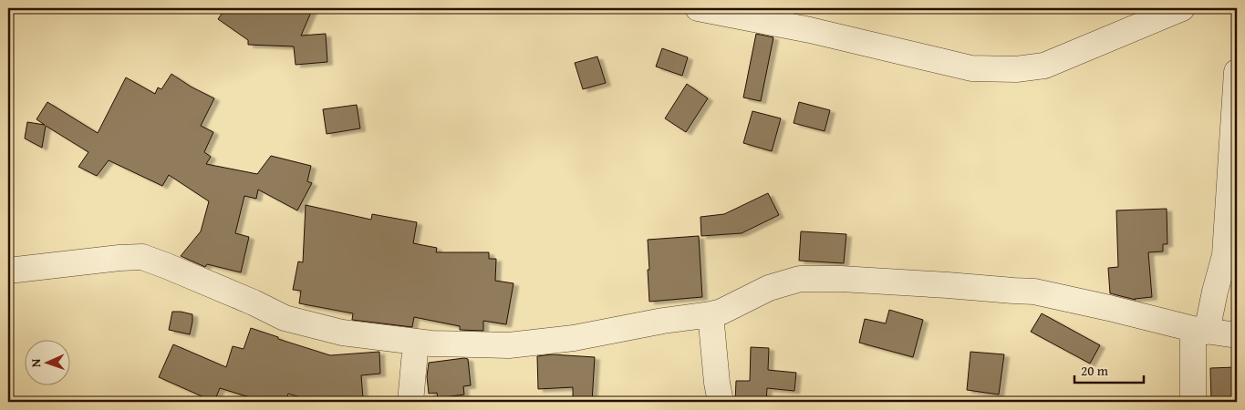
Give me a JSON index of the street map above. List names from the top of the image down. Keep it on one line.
{"scale_bar":"20 m","north":"left"}
